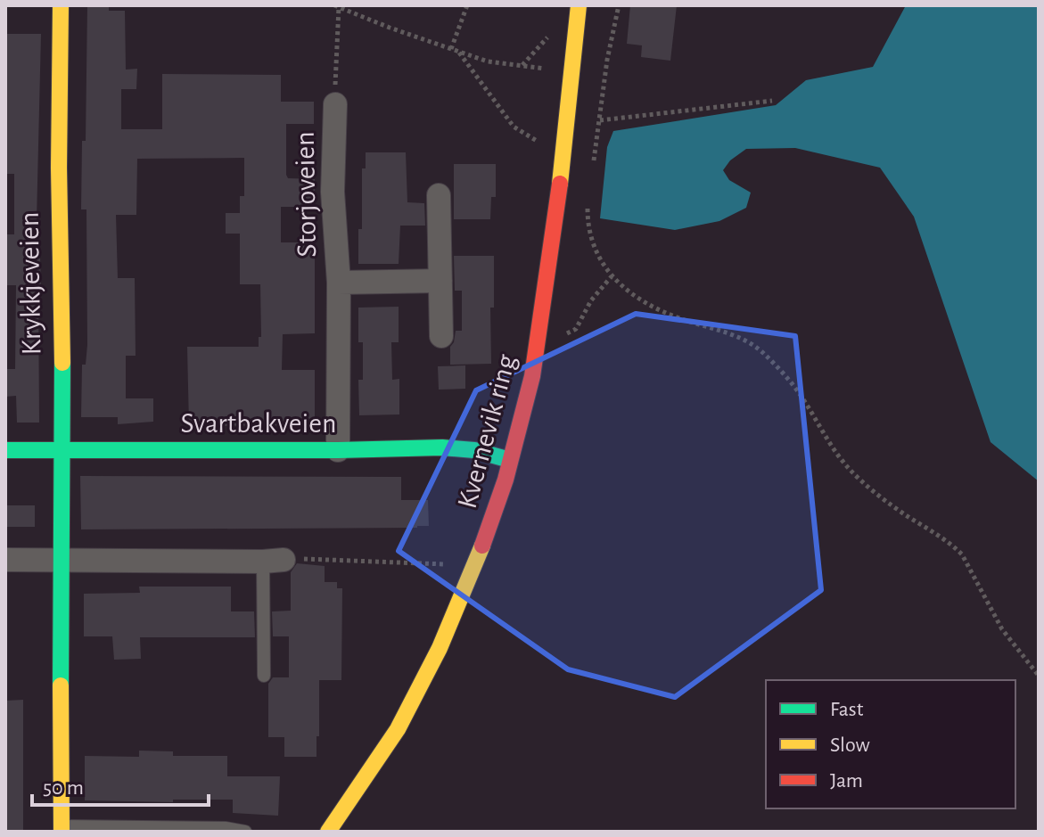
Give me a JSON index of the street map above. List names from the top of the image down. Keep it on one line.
{"streets":{"street":["Storjoveien","Krykkjeveien","Svartbakveien","Kvernevik ring"]},"crossings":[["Storjoveien","Svartbakveien"],["Krykkjeveien","Svartbakveien"],["Svartbakveien","Kvernevik ring"]],"legend":["Fast","Slow","Jam"],"scale_bar":"50 m"}
